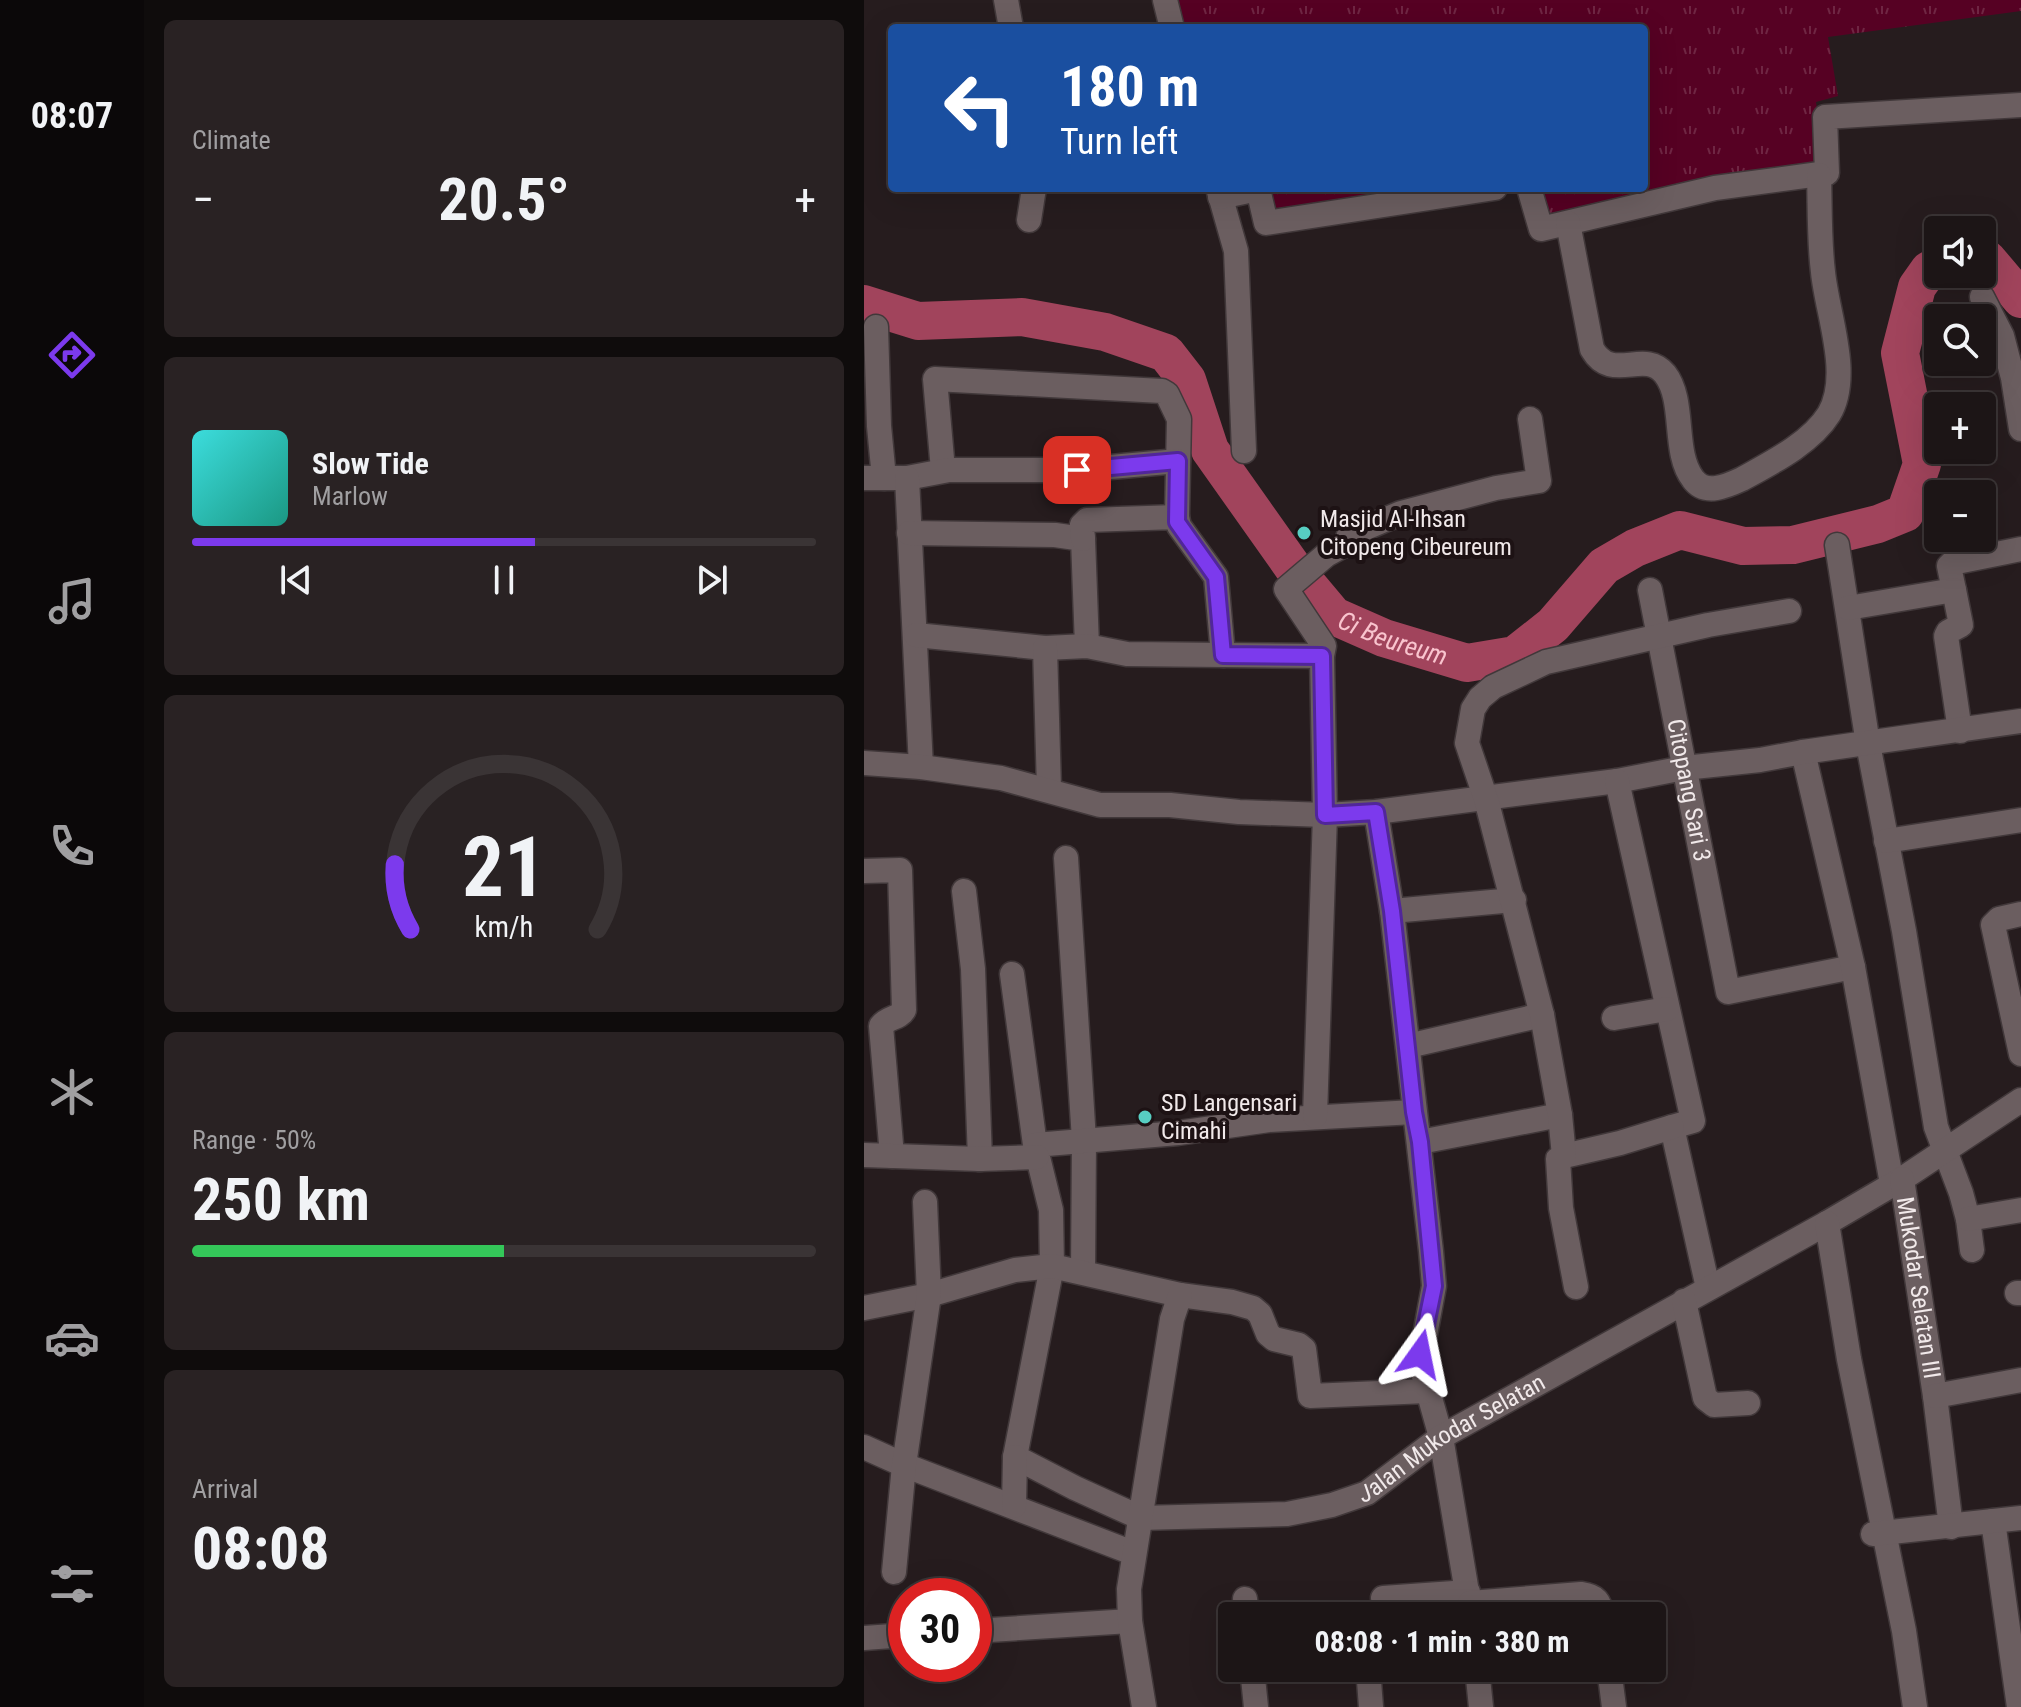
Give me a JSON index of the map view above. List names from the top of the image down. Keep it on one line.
{"streets":{"street":["Citopang Sari 3","Mukodar Selatan III","Jalan Mukodar Selatan"]},"crossings":[["Citopang Sari 3","Mukodar Selatan III"],["Mukodar Selatan III","Jalan Mukodar Selatan"]],"water":["Ci Beureum"],"places":["Masjid Al-Ihsan Citopeng Cibeureum","SD Langensari Cimahi"],"page":{"tabs":"08:07","tile":["Climate",["Range · 50%","250 km"],["Arrival","08:08"]],"turn":["180 m","Turn left"],"heat":["−","20.5°","+"],"map_buttons":["+","−"],"song":["Slow Tide","Marlow"],"limit":"30","trip":"08:08 · 1 min · 380 m","gauge":["21","km/h"]}}
